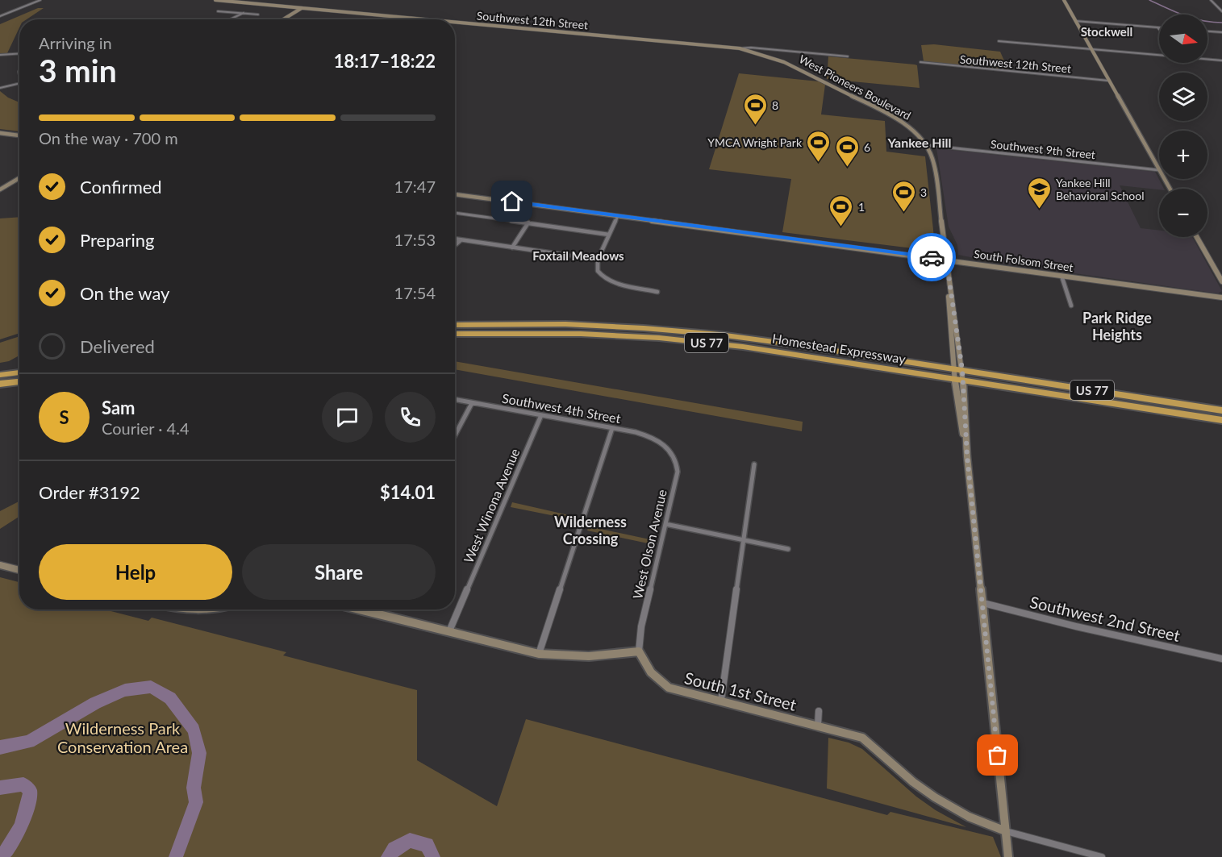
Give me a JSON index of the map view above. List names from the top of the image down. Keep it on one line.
{"streets":{"highway":["US 77","Homestead Expressway"],"main road":["Southwest 12th Street","West Pioneers Boulevard","South Folsom Street","South 1st Street"],"street":["Southwest 9th Street","Southwest 4th Street","West Winona Avenue","West Olson Avenue","Southwest 2nd Street"]},"crossings":[["Southwest 12th Street","West Pioneers Boulevard"],["West Pioneers Boulevard","Southwest 9th Street"],["West Pioneers Boulevard","South Folsom Street"],["West Pioneers Boulevard","Homestead Expressway"],["West Pioneers Boulevard","Southwest 2nd Street"],["West Pioneers Boulevard","South 1st Street"],["Southwest 4th Street","West Winona Avenue"],["Southwest 4th Street","West Olson Avenue"],["West Olson Avenue","South 1st Street"]],"districts":["Stockwell","Yankee Hill","Foxtail Meadows","Park Ridge Heights","Wilderness Crossing"],"parks":["Wilderness Park Conservation Area"],"places":{"sports":["8","YMCA Wright Park","6","3","1"],"school or university":["Yankee Hill Behavioral School"]},"north":"right","page":{"map_buttons":["+","−"],"heading":["3 min","Arriving in","18:17–18:22"],"panel":["Sam","Courier · 4.4","Order #3192","$14.01"],"bar":"On the way · 700 m","list":[["Confirmed","17:47"],["Preparing","17:53"],["On the way","17:54"],"Delivered"],"round":"S","buttons":["Help","Share"]}}
